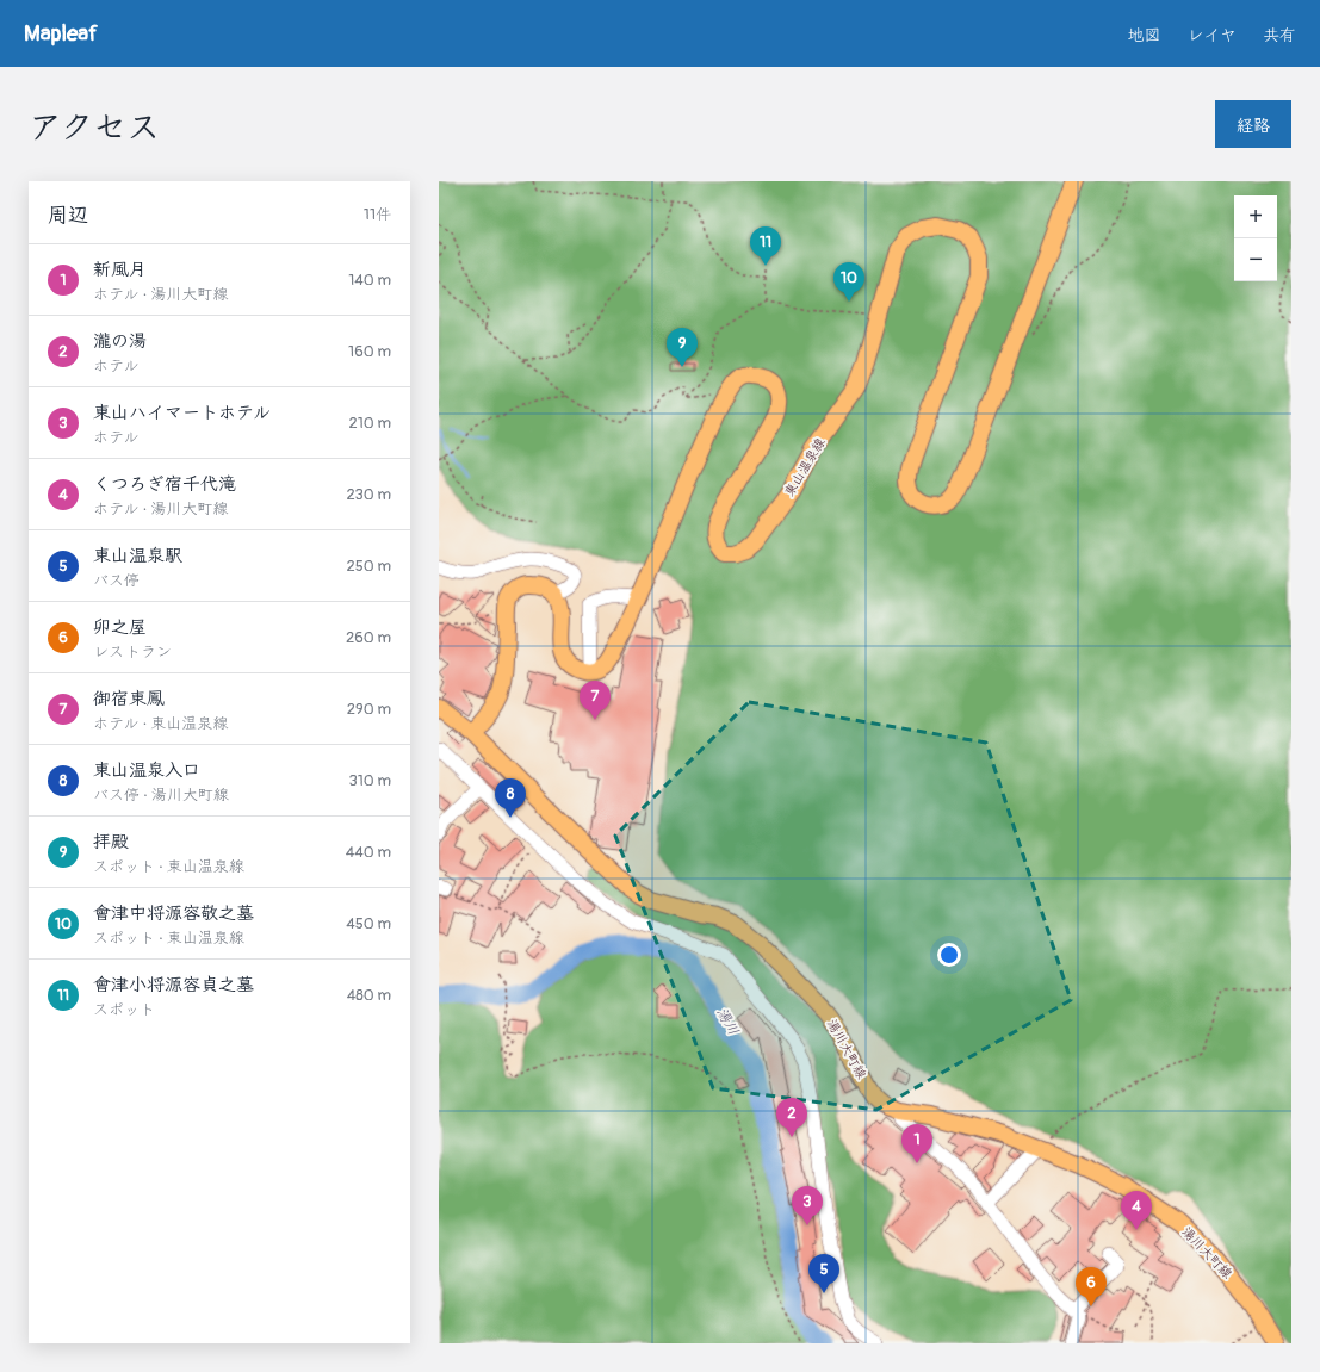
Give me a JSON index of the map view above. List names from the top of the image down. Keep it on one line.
{"streets":{"main road":["東山温泉線","湯川大町線"]},"water":["湯川"],"page":{"header":"Mapleaf","nav":["地図","レイヤ","共有"],"title":"アクセス","buttons":"経路","heading":["周辺","11件"],"map_buttons":["+","−"],"pins":["11","10","9","7","8","2","1","3","4","5","6"],"list":[{"mark":"1","name":"新風月","note":"ホテル · 湯川大町線","value":"140 m"},{"mark":"2","name":"瀧の湯","note":"ホテル","value":"160 m"},{"mark":"3","name":"東山ハイマートホテル","note":"ホテル","value":"210 m"},{"mark":"4","name":"くつろぎ宿千代滝","note":"ホテル · 湯川大町線","value":"230 m"},{"mark":"5","name":"東山温泉駅","note":"バス停","value":"250 m"},{"mark":"6","name":"卯之屋","note":"レストラン","value":"260 m"},{"mark":"7","name":"御宿東鳳","note":"ホテル · 東山温泉線","value":"290 m"},{"mark":"8","name":"東山温泉入口","note":"バス停 · 湯川大町線","value":"310 m"},{"mark":"9","name":"拝殿","note":"スポット · 東山温泉線","value":"440 m"},{"mark":"10","name":"會津中将源容敬之墓","note":"スポット · 東山温泉線","value":"450 m"},{"mark":"11","name":"會津小将源容貞之墓","note":"スポット","value":"480 m"}]}}
